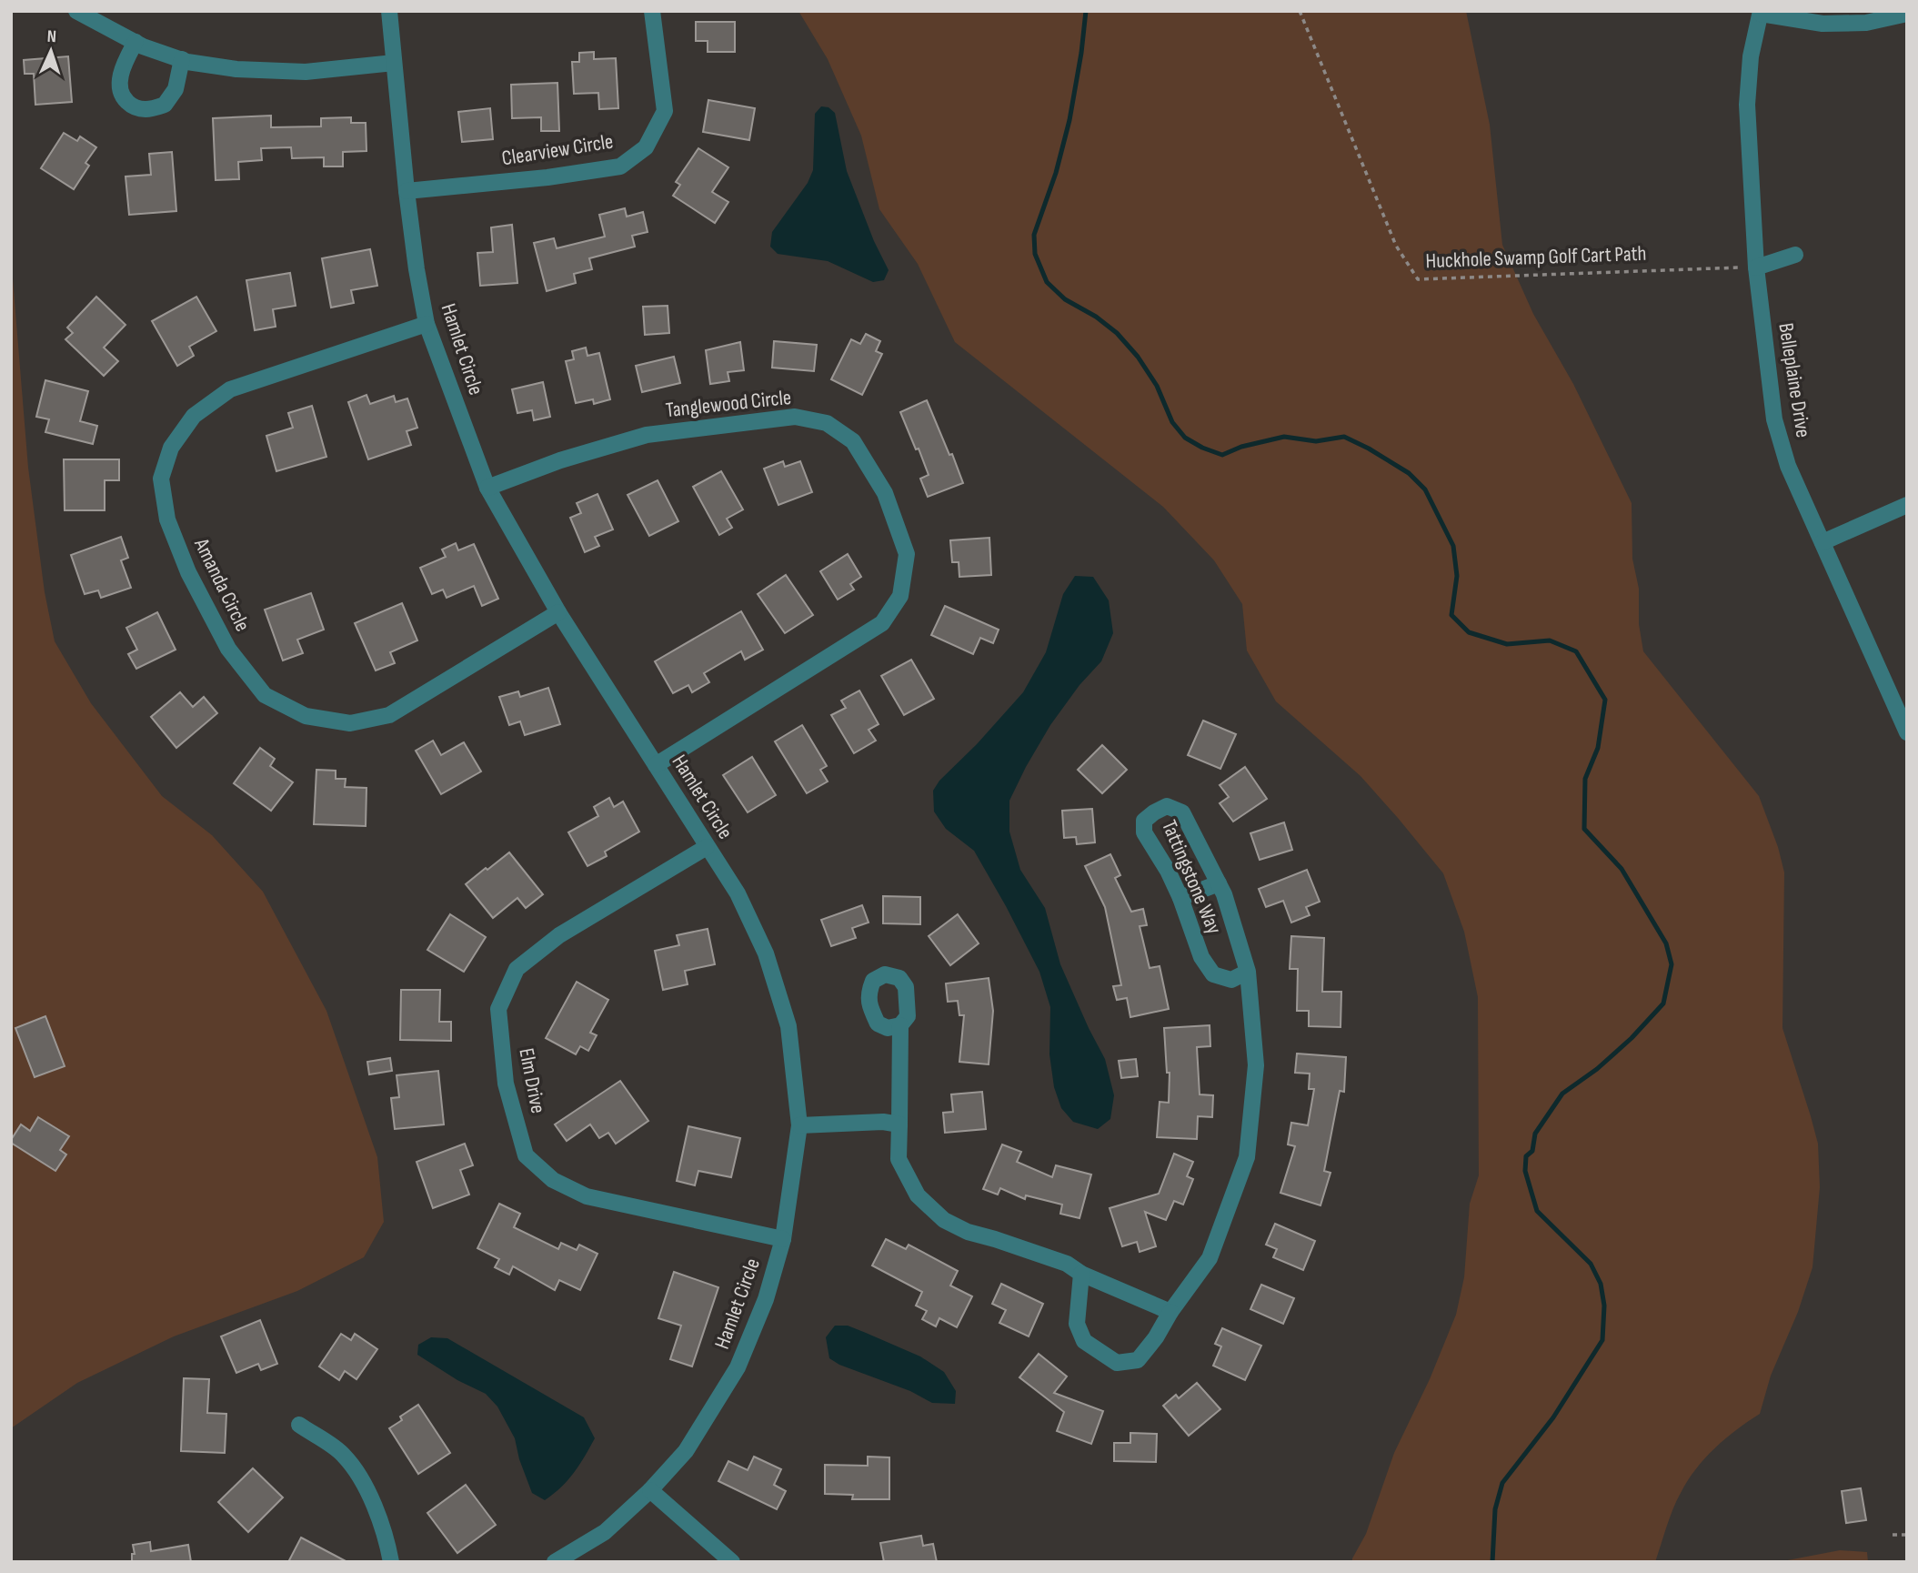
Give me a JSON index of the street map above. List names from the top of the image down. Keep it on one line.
{"streets":{"street":["Clearview Circle","Hamlet Circle","Belleplaine Drive","Tanglewood Circle","Amanda Circle","Tattingstone Way","Elm Drive"],"path":["Huckhole Swamp Golf Cart Path"]},"crossings":[["Clearview Circle","Hamlet Circle"],["Huckhole Swamp Golf Cart Path","Belleplaine Drive"],["Hamlet Circle","Tanglewood Circle"],["Hamlet Circle","Amanda Circle"],["Hamlet Circle","Elm Drive"]],"north":"top"}
